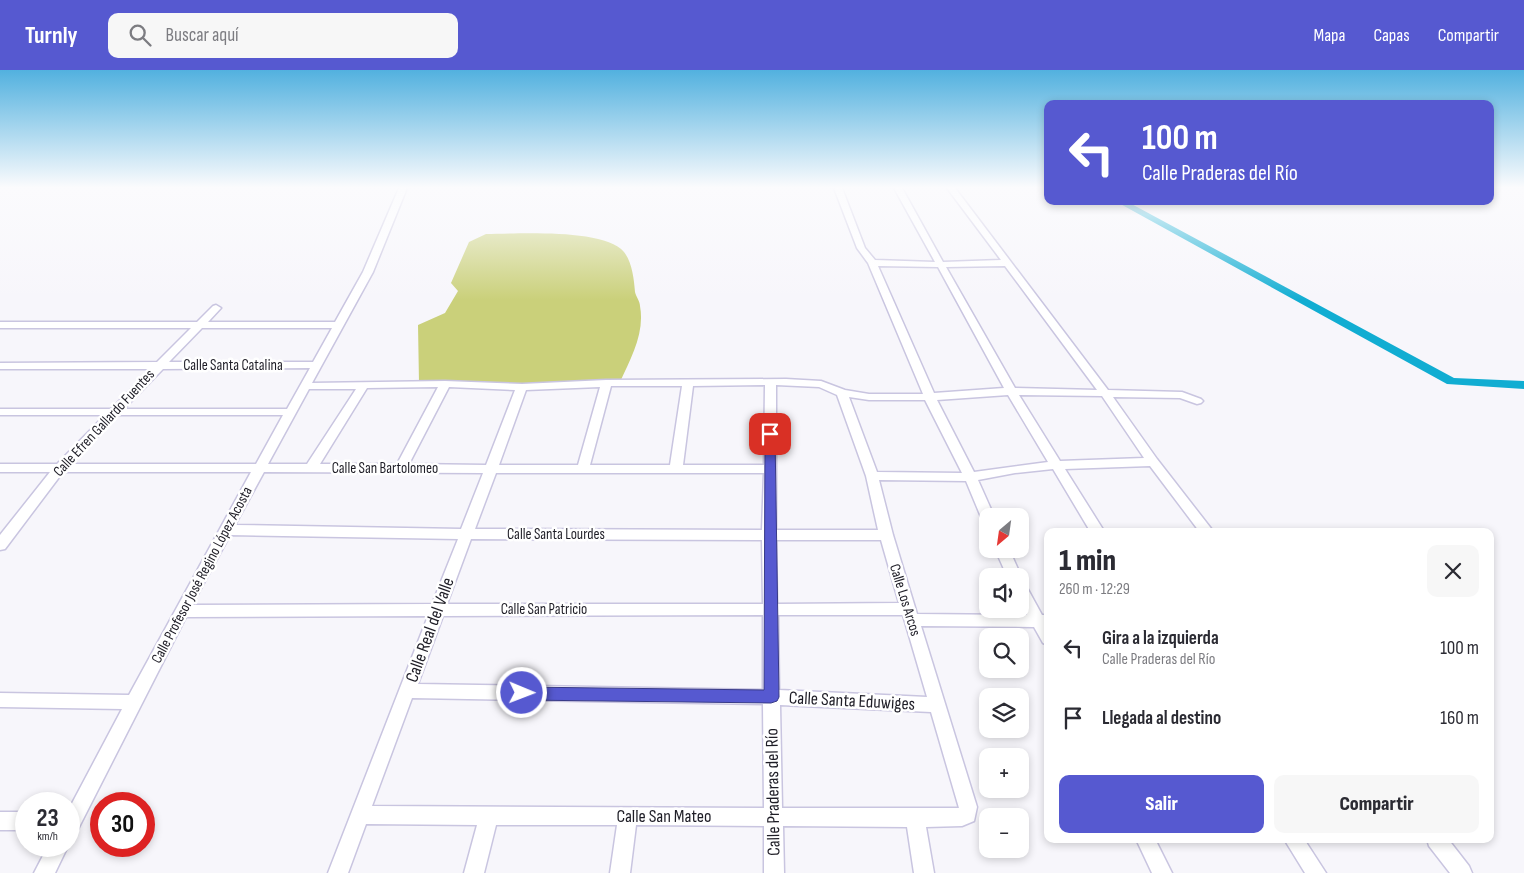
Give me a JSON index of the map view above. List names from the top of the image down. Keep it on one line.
{"streets":{"street":["Calle Santa Catalina","Calle Efren Gallardo Fuentes","Calle San Bartolomeo","Calle Santa Lourdes","Calle Profesor José Regino López Acosta","Calle Los Arcos","Calle San Patricio","Calle Real del Valle","Calle Santa Eduwiges","Calle Praderas del Río","Calle San Mateo"]},"crossings":[["Calle Santa Catalina","Calle Efren Gallardo Fuentes"],["Calle Santa Catalina","Calle Profesor José Regino López Acosta"],["Calle Efren Gallardo Fuentes","Calle San Bartolomeo"],["Calle San Bartolomeo","Calle Profesor José Regino López Acosta"],["Calle San Bartolomeo","Calle Real del Valle"],["Calle San Bartolomeo","Calle Praderas del Río"],["Calle Santa Lourdes","Calle Profesor José Regino López Acosta"],["Calle Santa Lourdes","Calle Los Arcos"],["Calle Santa Lourdes","Calle Real del Valle"],["Calle Santa Lourdes","Calle Praderas del Río"],["Calle Profesor José Regino López Acosta","Calle San Patricio"],["Calle Los Arcos","Calle San Patricio"],["Calle Los Arcos","Calle Santa Eduwiges"],["Calle Los Arcos","Calle San Mateo"],["Calle San Patricio","Calle Real del Valle"],["Calle San Patricio","Calle Praderas del Río"],["Calle Real del Valle","Calle Santa Eduwiges"],["Calle Real del Valle","Calle San Mateo"],["Calle Santa Eduwiges","Calle Praderas del Río"],["Calle Praderas del Río","Calle San Mateo"]],"north":"bottom left","page":{"header":"Turnly","search":"Buscar aquí","nav":["Mapa","Capas","Compartir"],"turn":["100 m","Calle Praderas del Río"],"map_buttons":["+","−"],"heading":["1 min","260 m · 12:29"],"list":[{"name":"Gira a la izquierda","note":"Calle Praderas del Río","value":"100 m"},{"name":"Llegada al destino","value":"160 m"}],"buttons":["Salir","Compartir"],"speed":"23 km/h","limit":"30"}}
